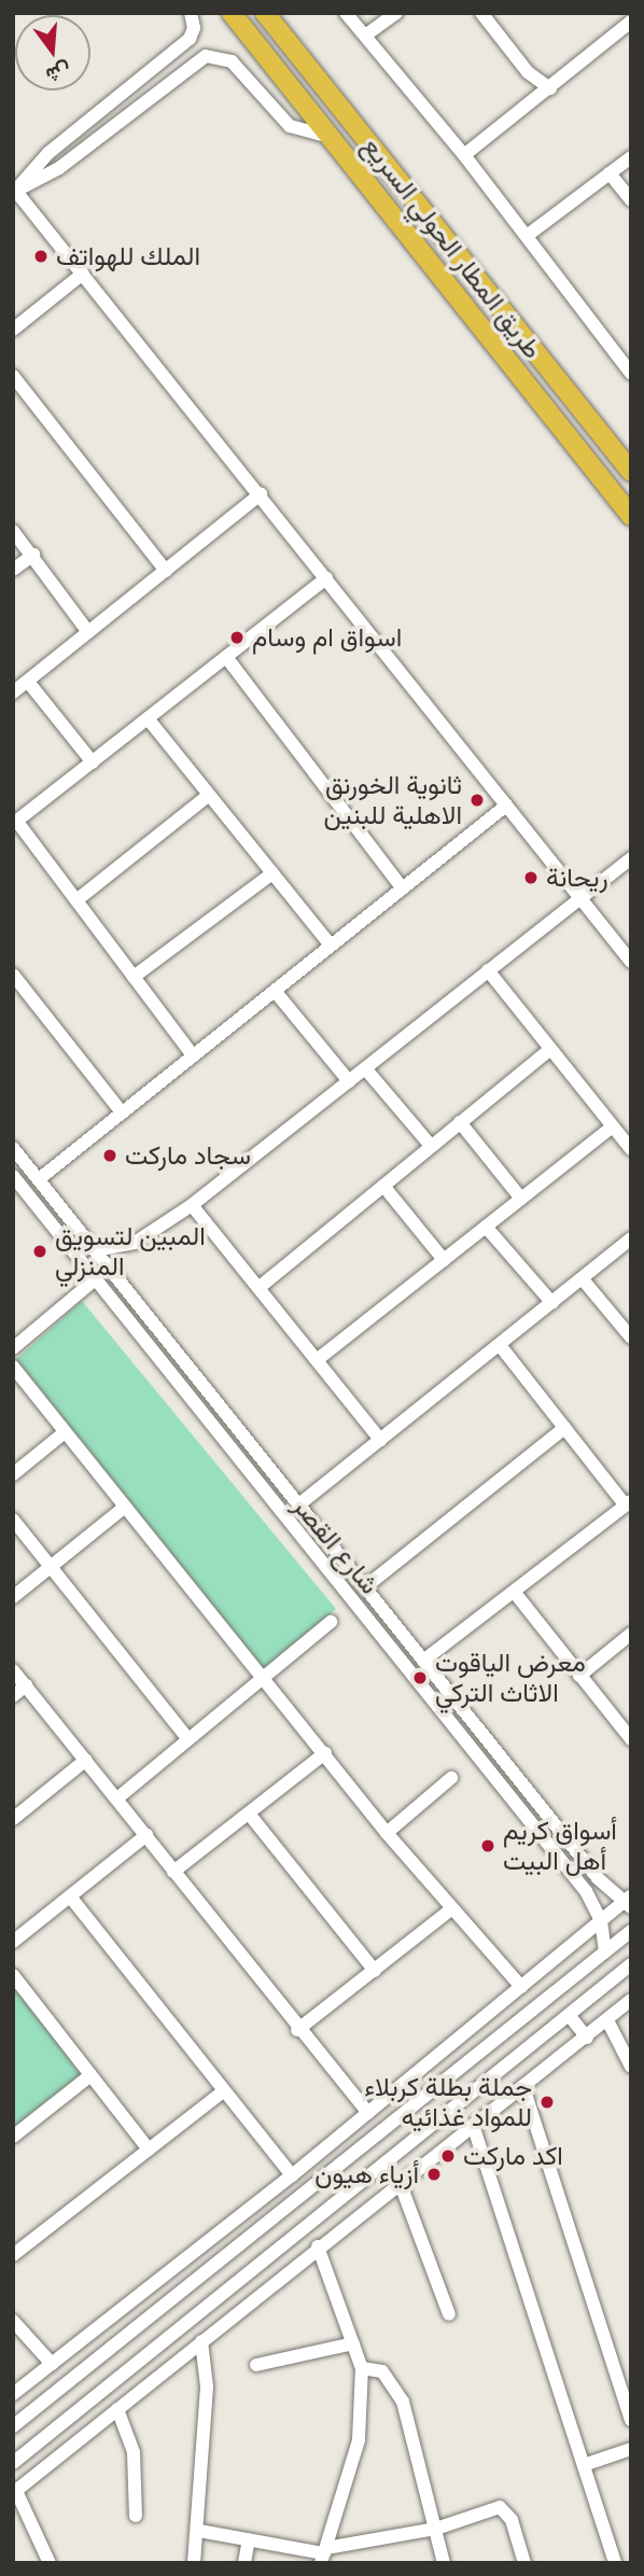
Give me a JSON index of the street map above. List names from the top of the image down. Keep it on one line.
{"streets":{"highway":["طريق المطار الحولي السريع"],"street":["شارع القصر"]},"places":["الملك للهواتف","اسواق ام وسام","ثانوية الخورنق الاهلية للبنين","ريحانة","سجاد ماركت","المبين لتسويق المنزلي","معرض الياقوت الاثاث التركي","أسواق كريم أهل البيت","جملة بطلة كربلاء للمواد غذائيه","اكد ماركت","أزياء هيون"],"north":"bottom"}
